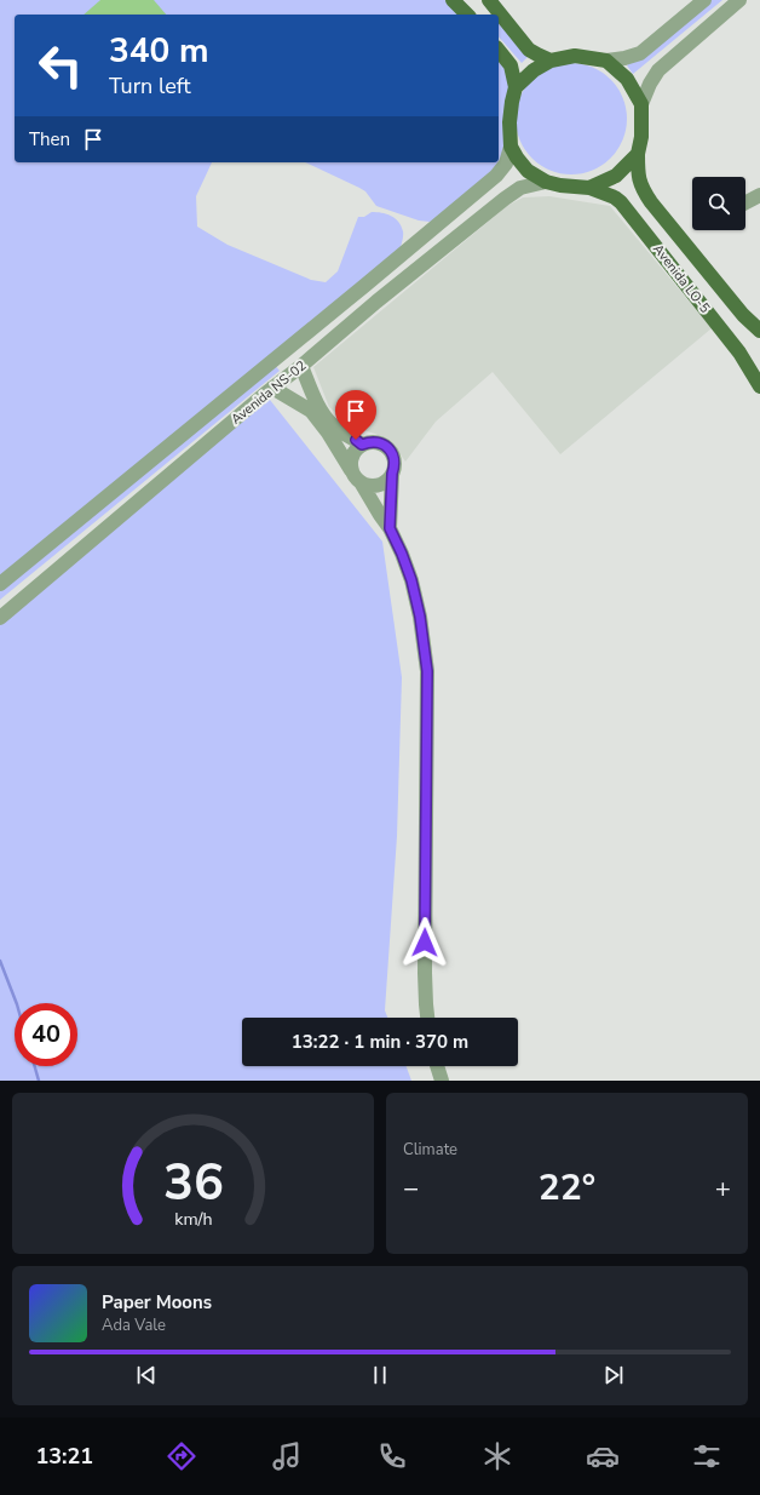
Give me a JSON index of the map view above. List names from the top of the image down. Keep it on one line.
{"streets":{"main road":["Avenida LO-5"],"street":["Avenida NS-02"]},"crossings":[["Avenida LO-5","Avenida NS-02"]],"page":{"turn":["340 m","Turn left"],"then":"Then","limit":"40","trip":"13:22 · 1 min · 370 m","tile":"Climate","heat":["−","22°","+"],"song":["Paper Moons","Ada Vale"],"tabs":"13:21","gauge":["36","km/h"]}}
